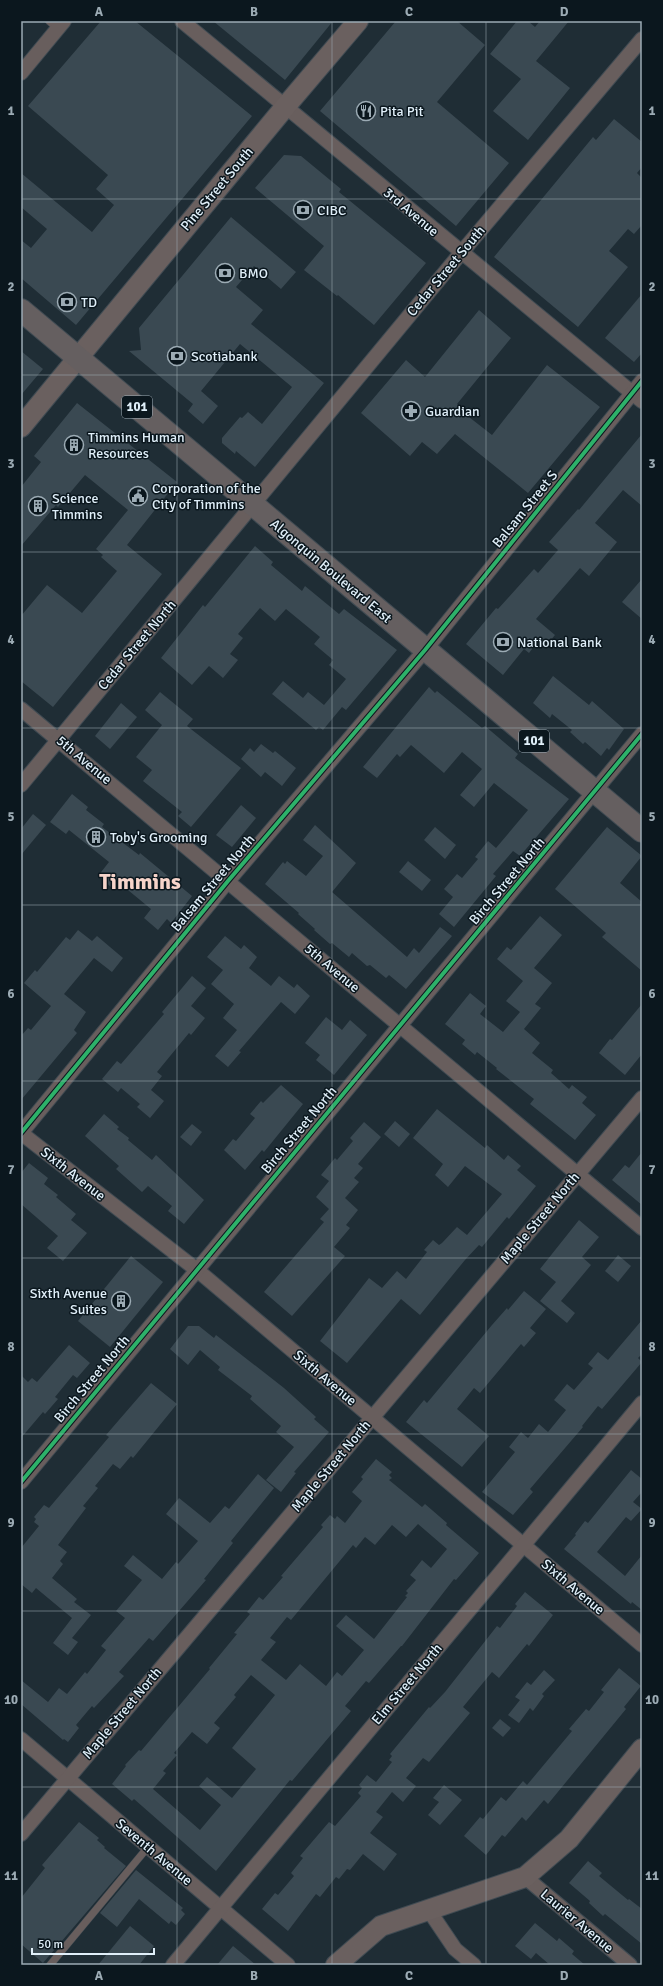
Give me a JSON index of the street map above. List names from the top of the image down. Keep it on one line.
{"streets":{"main road":["101","Algonquin Boulevard East"],"street":["Pine Street South","3rd Avenue","Cedar Street South","Balsam Street S","Cedar Street North","5th Avenue","Birch Street North","Balsam Street North","Sixth Avenue","Maple Street North","Elm Street North","Seventh Avenue","Laurier Avenue"]},"crossings":[["Pine Street South","3rd Avenue"],["Pine Street South","Algonquin Boulevard East"],["3rd Avenue","Cedar Street South"],["3rd Avenue","Balsam Street S"],["Cedar Street South","Algonquin Boulevard East"],["Cedar Street South","Cedar Street North"],["Balsam Street S","Algonquin Boulevard East"],["Balsam Street S","Balsam Street North"],["Algonquin Boulevard East","Cedar Street North"],["Algonquin Boulevard East","Birch Street North"],["Algonquin Boulevard East","Balsam Street North"],["Cedar Street North","5th Avenue"],["5th Avenue","Birch Street North"],["5th Avenue","Balsam Street North"],["5th Avenue","Maple Street North"],["Birch Street North","Sixth Avenue"],["Balsam Street North","Sixth Avenue"],["Sixth Avenue","Maple Street North"],["Sixth Avenue","Elm Street North"],["Maple Street North","Seventh Avenue"],["Elm Street North","Seventh Avenue"]],"districts":["Timmins"],"places":{"restaurant":["Pita Pit"],"bank":["CIBC","BMO","TD","Scotiabank","National Bank"],"pharmacy":["Guardian"],"building":["Timmins Human Resources","Science Timmins","Toby's Grooming","Sixth Avenue Suites"],"public building":["Corporation of the City of Timmins"]},"scale_bar":"50 m","grid":{"columns":["A","B","C","D"],"rows":["1","2","3","4","5","6","7","8","9","10","11"]}}
